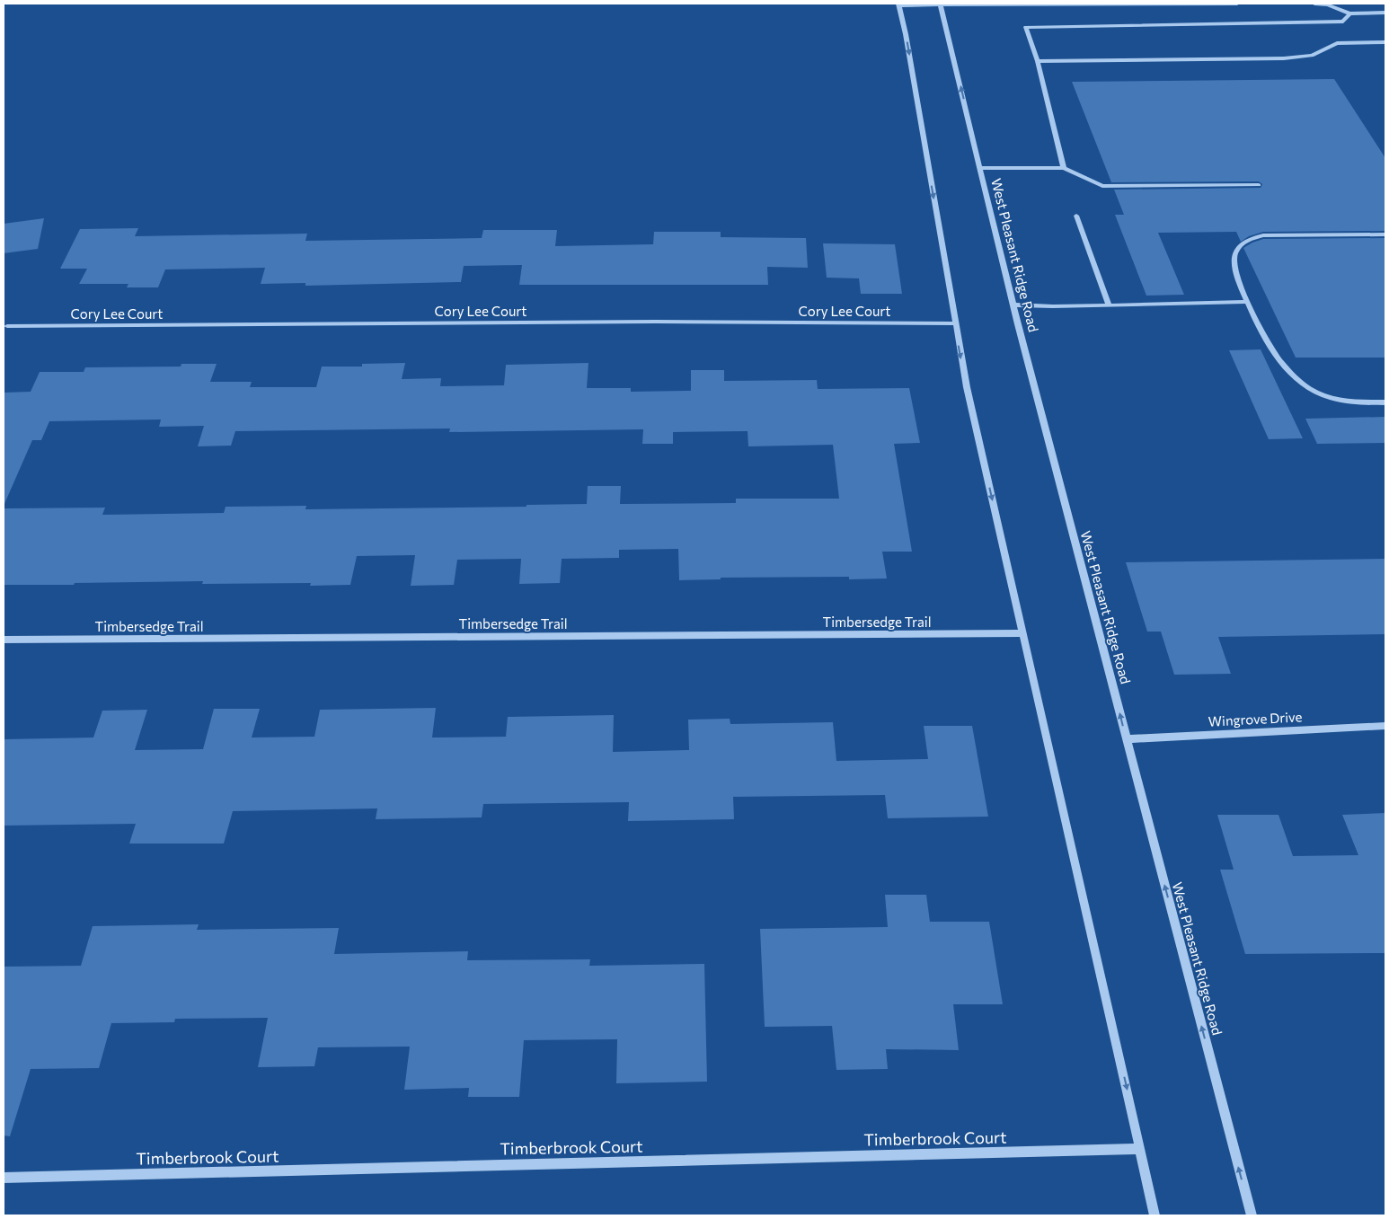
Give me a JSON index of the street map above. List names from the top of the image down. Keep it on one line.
{"streets":{"street":["West Pleasant Ridge Road","Cory Lee Court","Timbersedge Trail","Wingrove Drive","Timberbrook Court"]},"crossings":[["West Pleasant Ridge Road","Wingrove Drive"]]}
